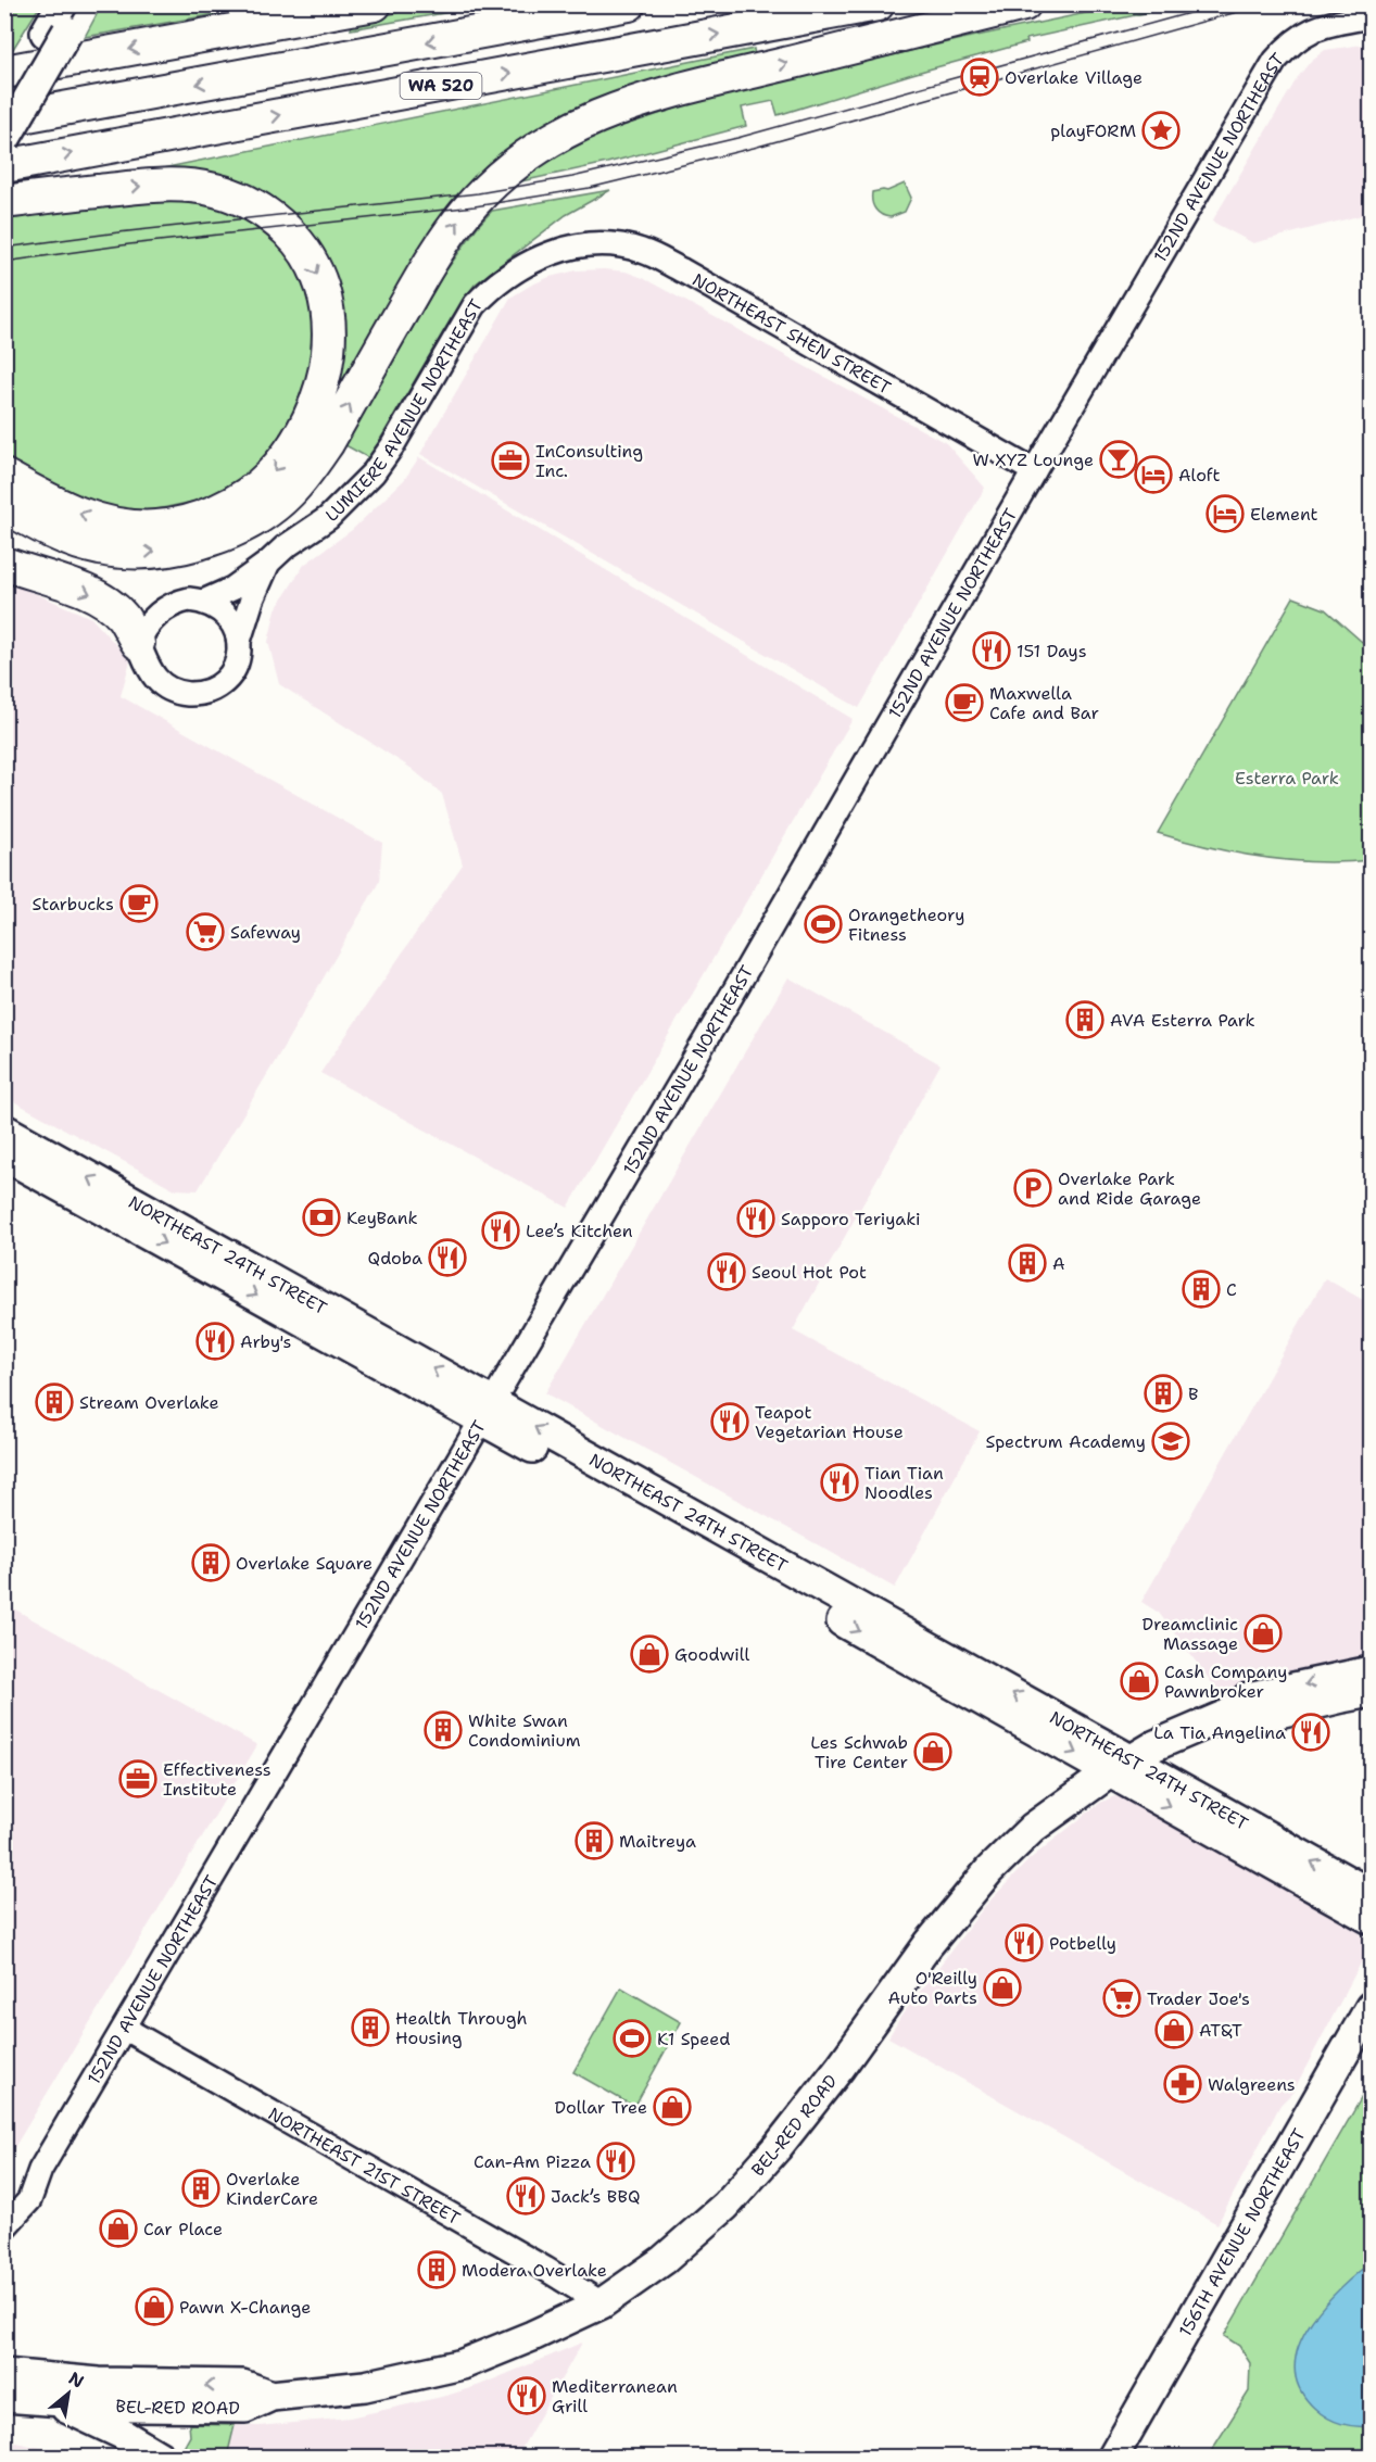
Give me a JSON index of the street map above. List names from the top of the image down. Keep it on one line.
{"streets":{"highway":["WA 520"],"main road":["NORTHEAST 24TH STREET","BEL-RED ROAD","156TH AVENUE NORTHEAST"],"street":["152ND AVENUE NORTHEAST","NORTHEAST SHEN STREET","LUMIERE AVENUE NORTHEAST","NORTHEAST 21ST STREET"]},"crossings":[["152ND AVENUE NORTHEAST","NORTHEAST SHEN STREET"],["152ND AVENUE NORTHEAST","NORTHEAST 24TH STREET"],["152ND AVENUE NORTHEAST","NORTHEAST 21ST STREET"],["NORTHEAST SHEN STREET","LUMIERE AVENUE NORTHEAST"],["NORTHEAST 24TH STREET","BEL-RED ROAD"],["BEL-RED ROAD","NORTHEAST 21ST STREET"]],"parks":["Esterra Park"],"places":{"station":["Overlake Village"],"place":["playFORM"],"bar":["W XYZ Lounge"],"office":["InConsulting Inc.","Effectiveness Institute"],"hotel":["Aloft","Element"],"restaurant":["151 Days","Sapporo Teriyaki","Lee’s Kitchen","Qdoba","Seoul Hot Pot","Arby's","Teapot Vegetarian House","Tian Tian Noodles","La Tia Angelina","Potbelly","Can-Am Pizza","Jack’s BBQ","Mediterranean Grill"],"cafe":["Maxwella Cafe and Bar","Starbucks"],"sports":["Orangetheory Fitness","K1 Speed"],"supermarket":["Safeway","Trader Joe's"],"building":["AVA Esterra Park","A","C","B","Stream Overlake","Overlake Square","White Swan Condominium","Maitreya","Health Through Housing","Overlake KinderCare","Modera Overlake"],"parking":["Overlake Park and Ride Garage"],"bank":["KeyBank"],"school or university":["Spectrum Academy"],"shop":["Dreamclinic Massage","Goodwill","Cash Company Pawnbroker","Les Schwab Tire Center","O'Reilly Auto Parts","AT&T","Dollar Tree","Car Place","Pawn X-Change"],"pharmacy":["Walgreens"]},"north":"top right"}
